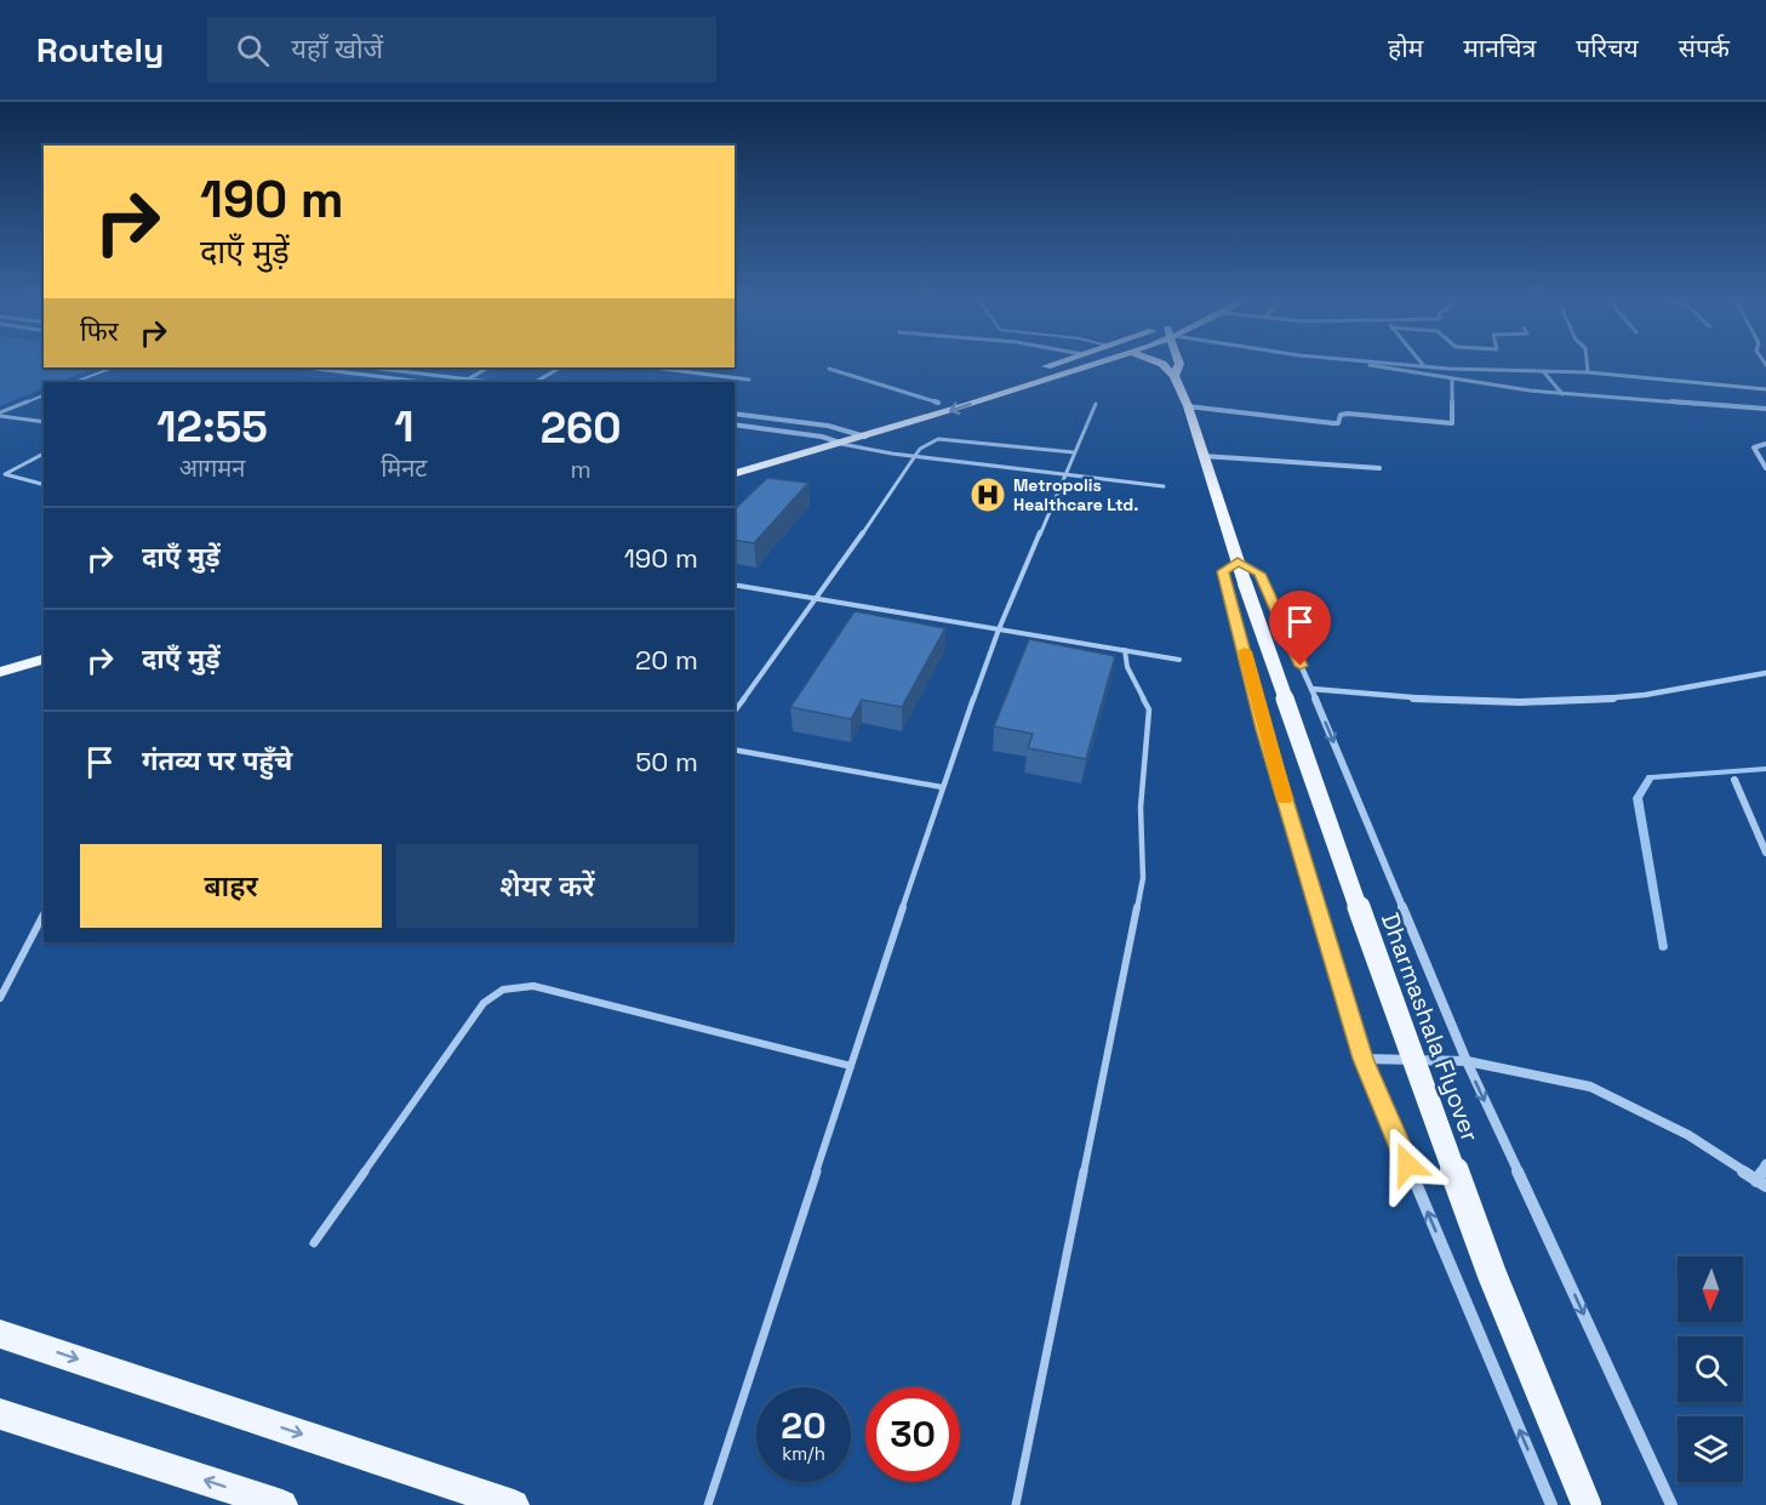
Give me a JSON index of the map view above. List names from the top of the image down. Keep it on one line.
{"streets":{"main road":["Dharmashala Flyover"]},"places":{"hospital":["Metropolis Healthcare Ltd."]},"north":"bottom","page":{"header":"Routely","search":"यहाँ खोजें","nav":["होम","मानचित्र","परिचय","संपर्क"],"turn":["190 m","दाएँ मुड़ें"],"then":"फिर","eta":["12:55","आगमन","1","मिनट","260","m"],"list":[{"name":"दाएँ मुड़ें","value":"190 m"},{"name":"दाएँ मुड़ें","value":"20 m"},{"name":"गंतव्य पर पहुँचे","value":"50 m"}],"buttons":["बाहर","शेयर करें"],"speed":"20 km/h","limit":"30"}}
